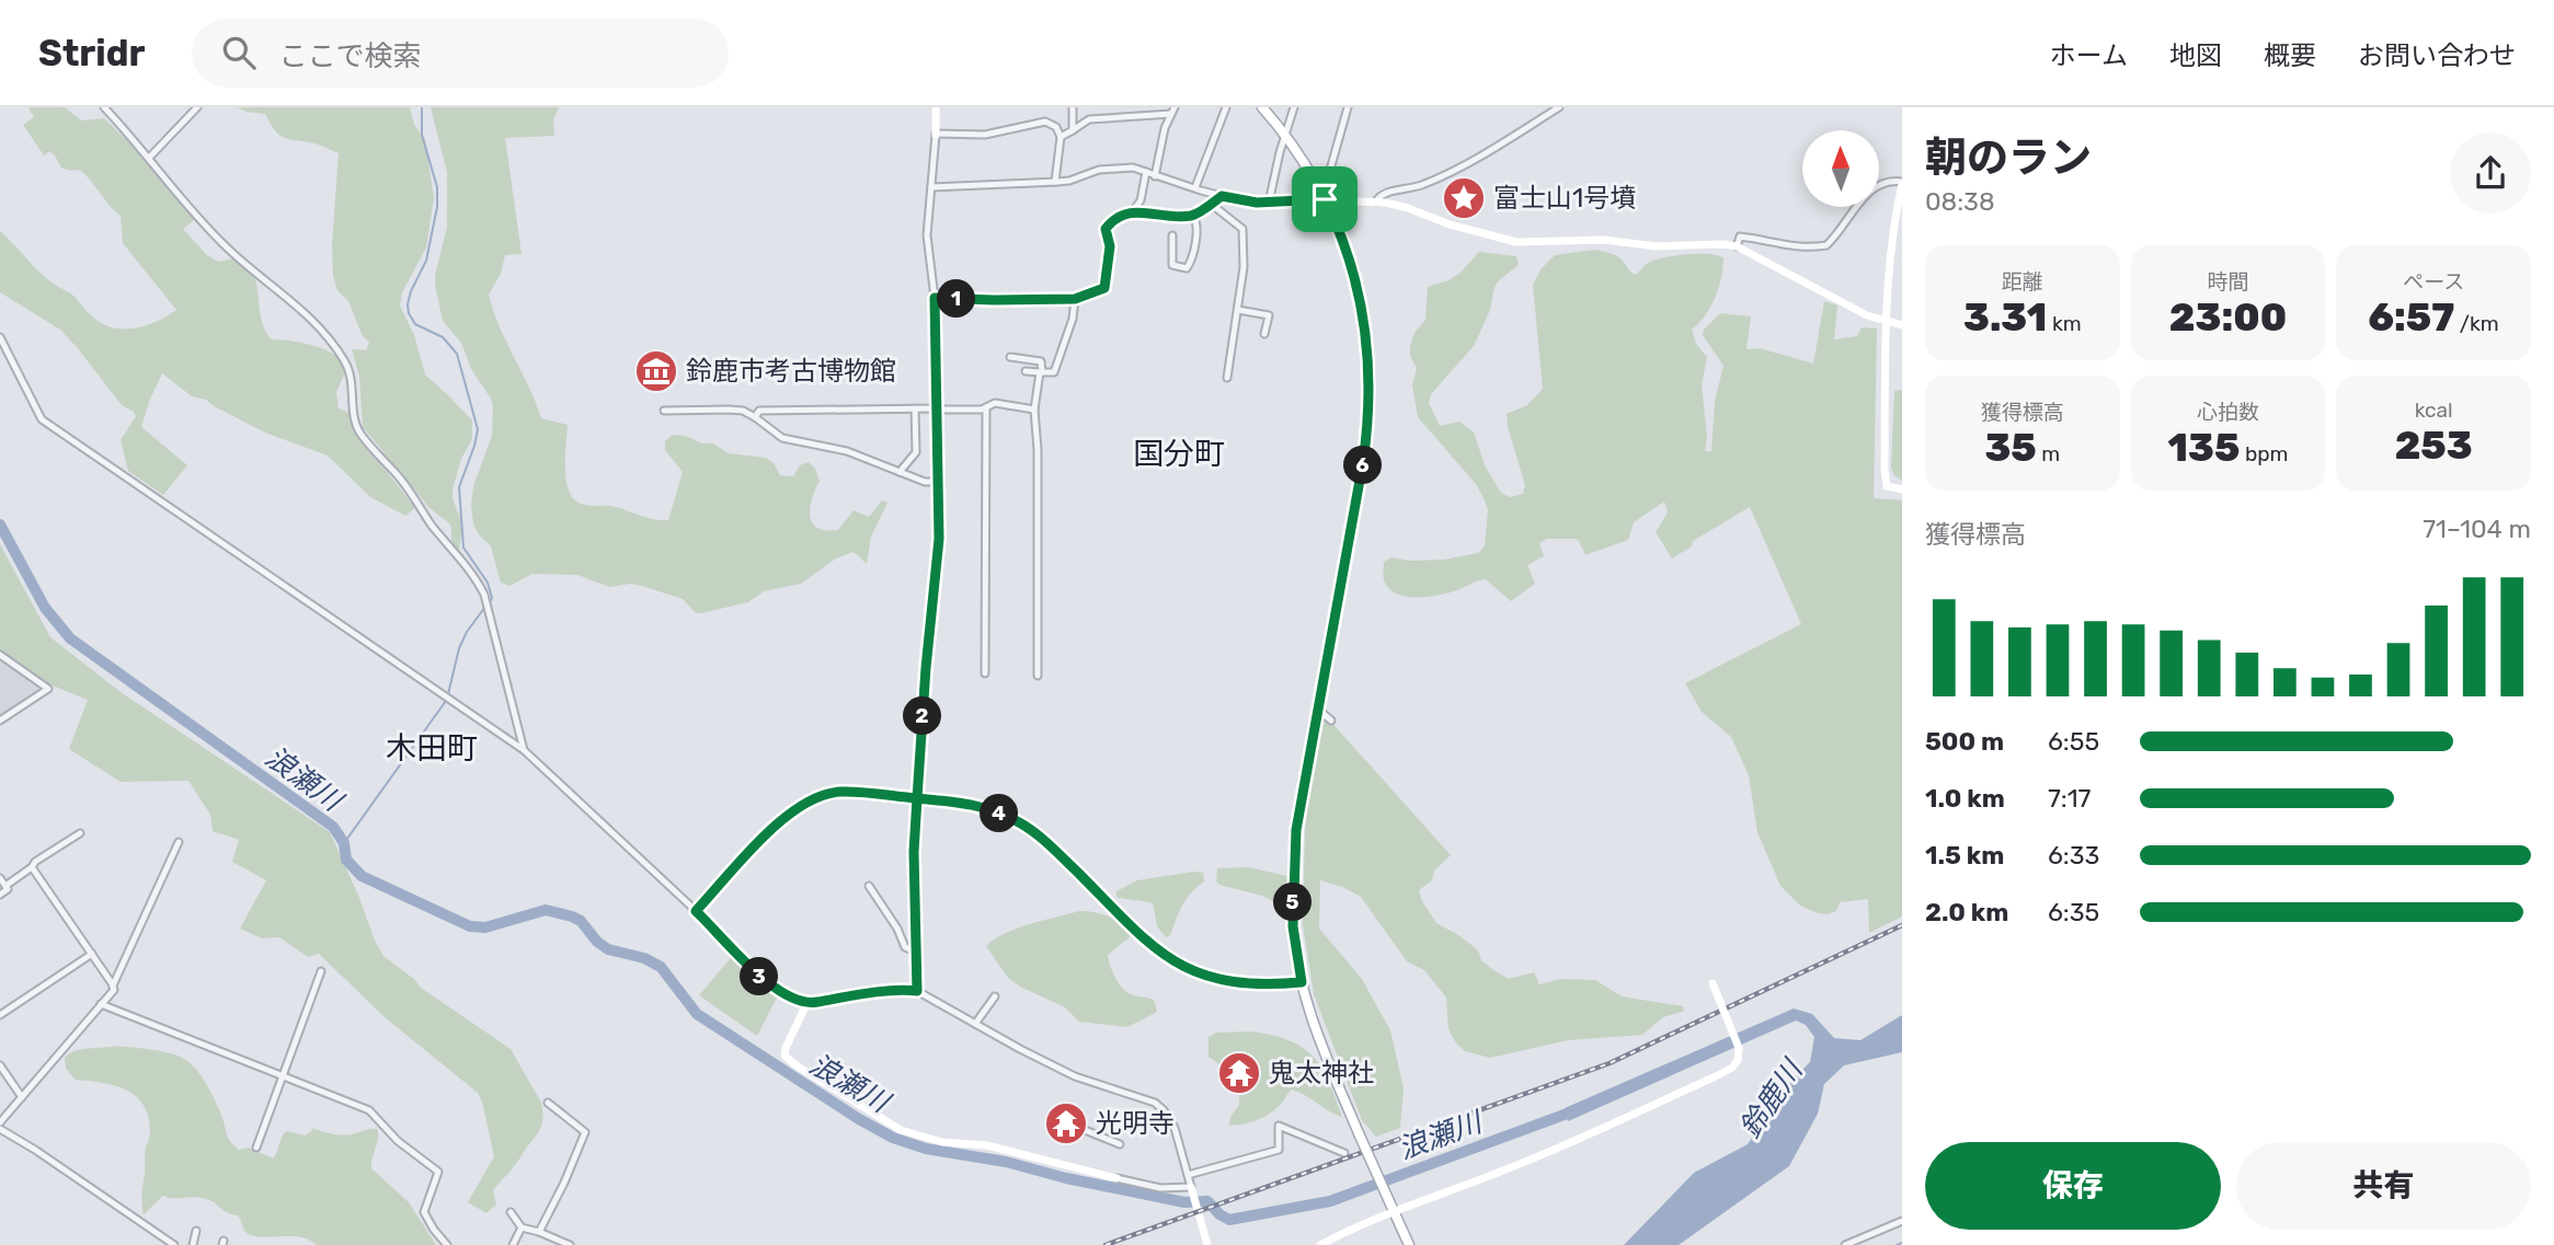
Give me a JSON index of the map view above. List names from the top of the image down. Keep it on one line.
{"districts":["国分町","木田町"],"water":["浪瀬川","鈴鹿川"],"places":{"place":["富士山1号墳"],"museum":["鈴鹿市考古博物館"],"temple":["鬼太神社","光明寺"]},"north":"top","page":{"header":"Stridr","search":"ここで検索","nav":["ホーム","地図","概要","お問い合わせ"],"heading":["朝のラン","08:38"],"stats":[["距離","3.31 km"],["時間","23:00"],["ペース","6:57 /km"],["獲得標高","35 m"],["心拍数","135 bpm"],["kcal","253"]],"pins":["1","6","2","4","5","3"],"chart":["獲得標高","71–104 m"],"list":[{"name":"500 m","note":"6:55"},{"name":"1.0 km","note":"7:17"},{"name":"1.5 km","note":"6:33"},{"name":"2.0 km","note":"6:35"}],"buttons":["保存","共有"]}}
